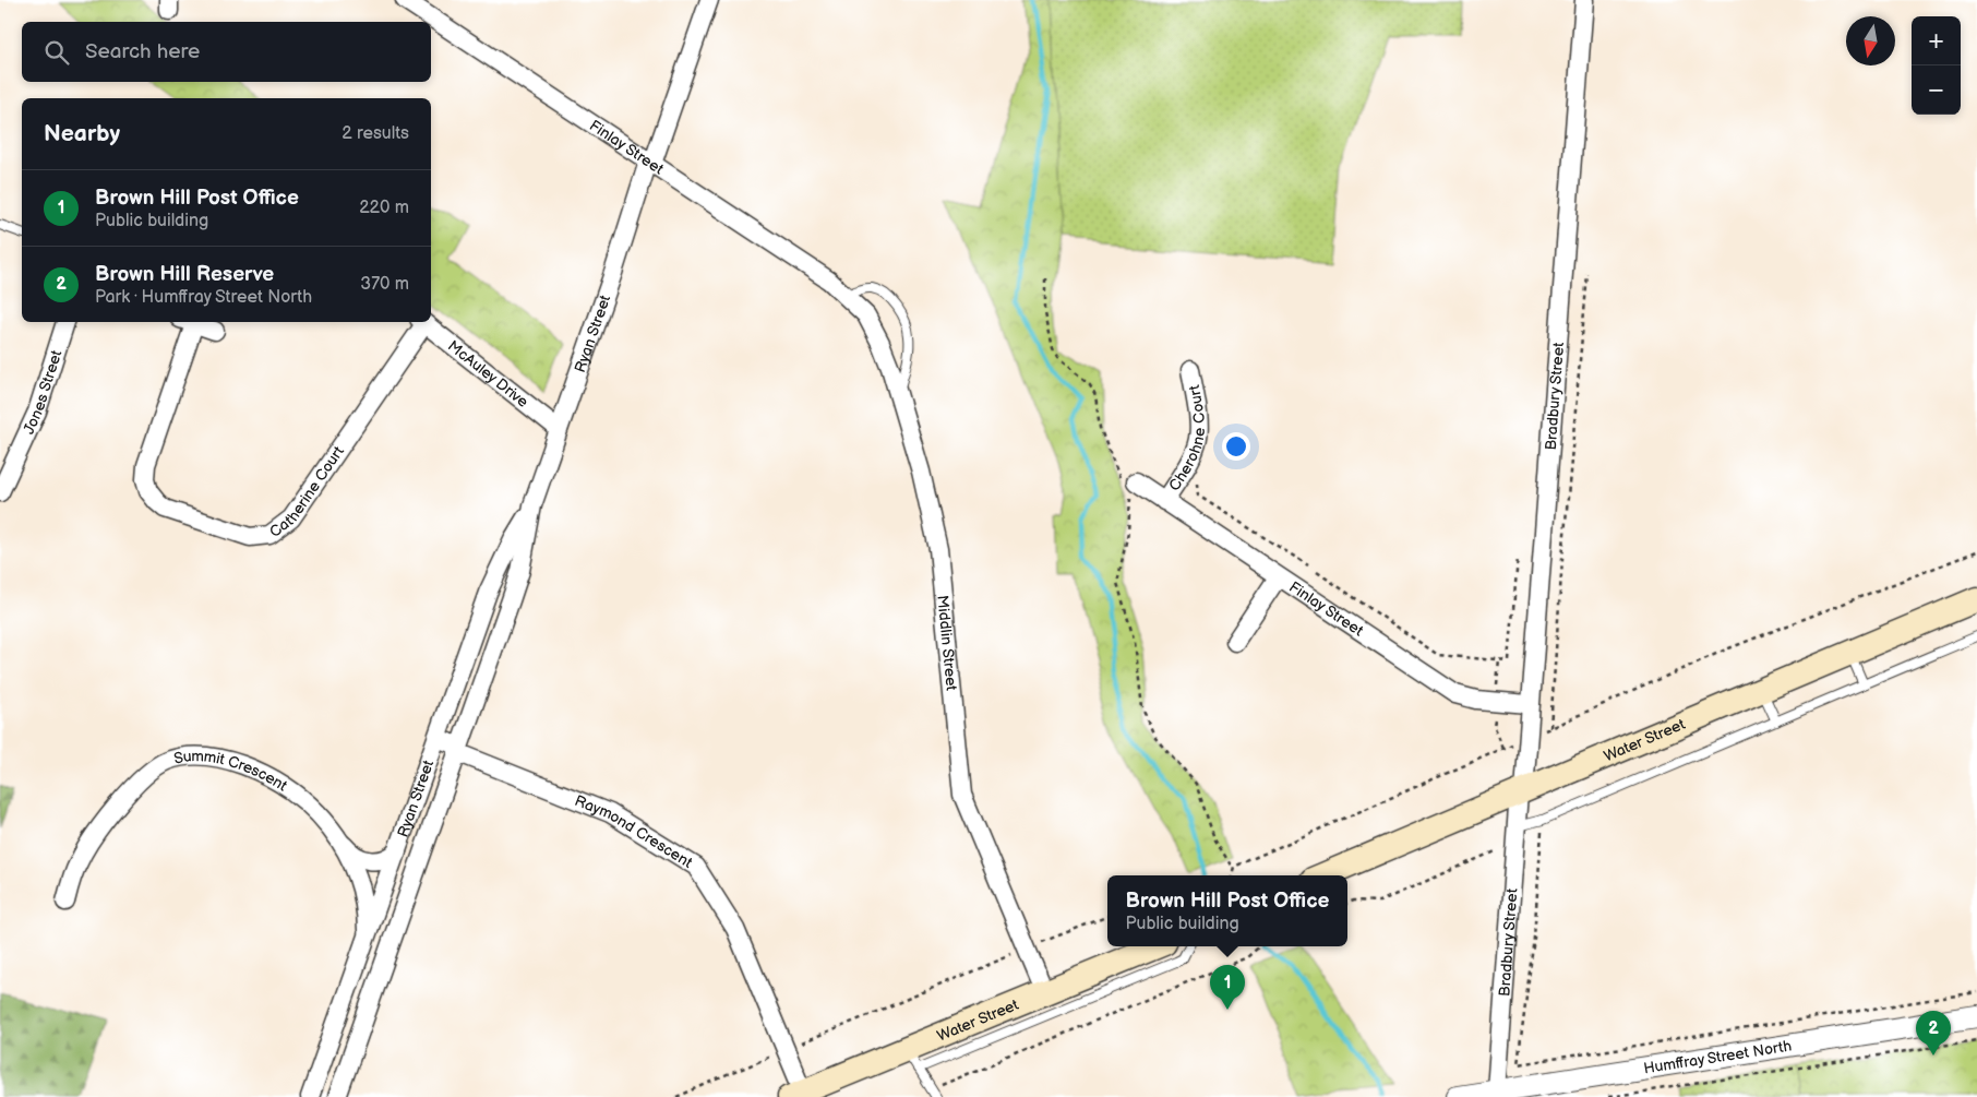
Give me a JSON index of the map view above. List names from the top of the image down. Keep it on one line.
{"streets":{"main road":["Water Street"],"street":["Finlay Street","Ryan Street","McAuley Drive","Jones Street","Bradbury Street","Cherohne Court","Catherine Court","Middlin Street","Summit Crescent","Raymond Crescent","Humffray Street North"]},"crossings":[["Finlay Street","Ryan Street"],["Finlay Street","Bradbury Street"],["Finlay Street","Cherohne Court"],["Finlay Street","Middlin Street"],["Ryan Street","McAuley Drive"],["Ryan Street","Summit Crescent"],["Ryan Street","Raymond Crescent"],["McAuley Drive","Catherine Court"],["Bradbury Street","Water Street"],["Bradbury Street","Humffray Street North"],["Middlin Street","Water Street"],["Water Street","Raymond Crescent"]],"north":"bottom","page":{"map_buttons":["+","−"],"search":"Search here","heading":["Nearby","2 results"],"list":[{"mark":"1","name":"Brown Hill Post Office","note":"Public building","value":"220 m"},{"mark":"2","name":"Brown Hill Reserve","note":"Park · Humffray Street North","value":"370 m"}],"popup":["Brown Hill Post Office","Public building"],"pins":["1","2"]}}
